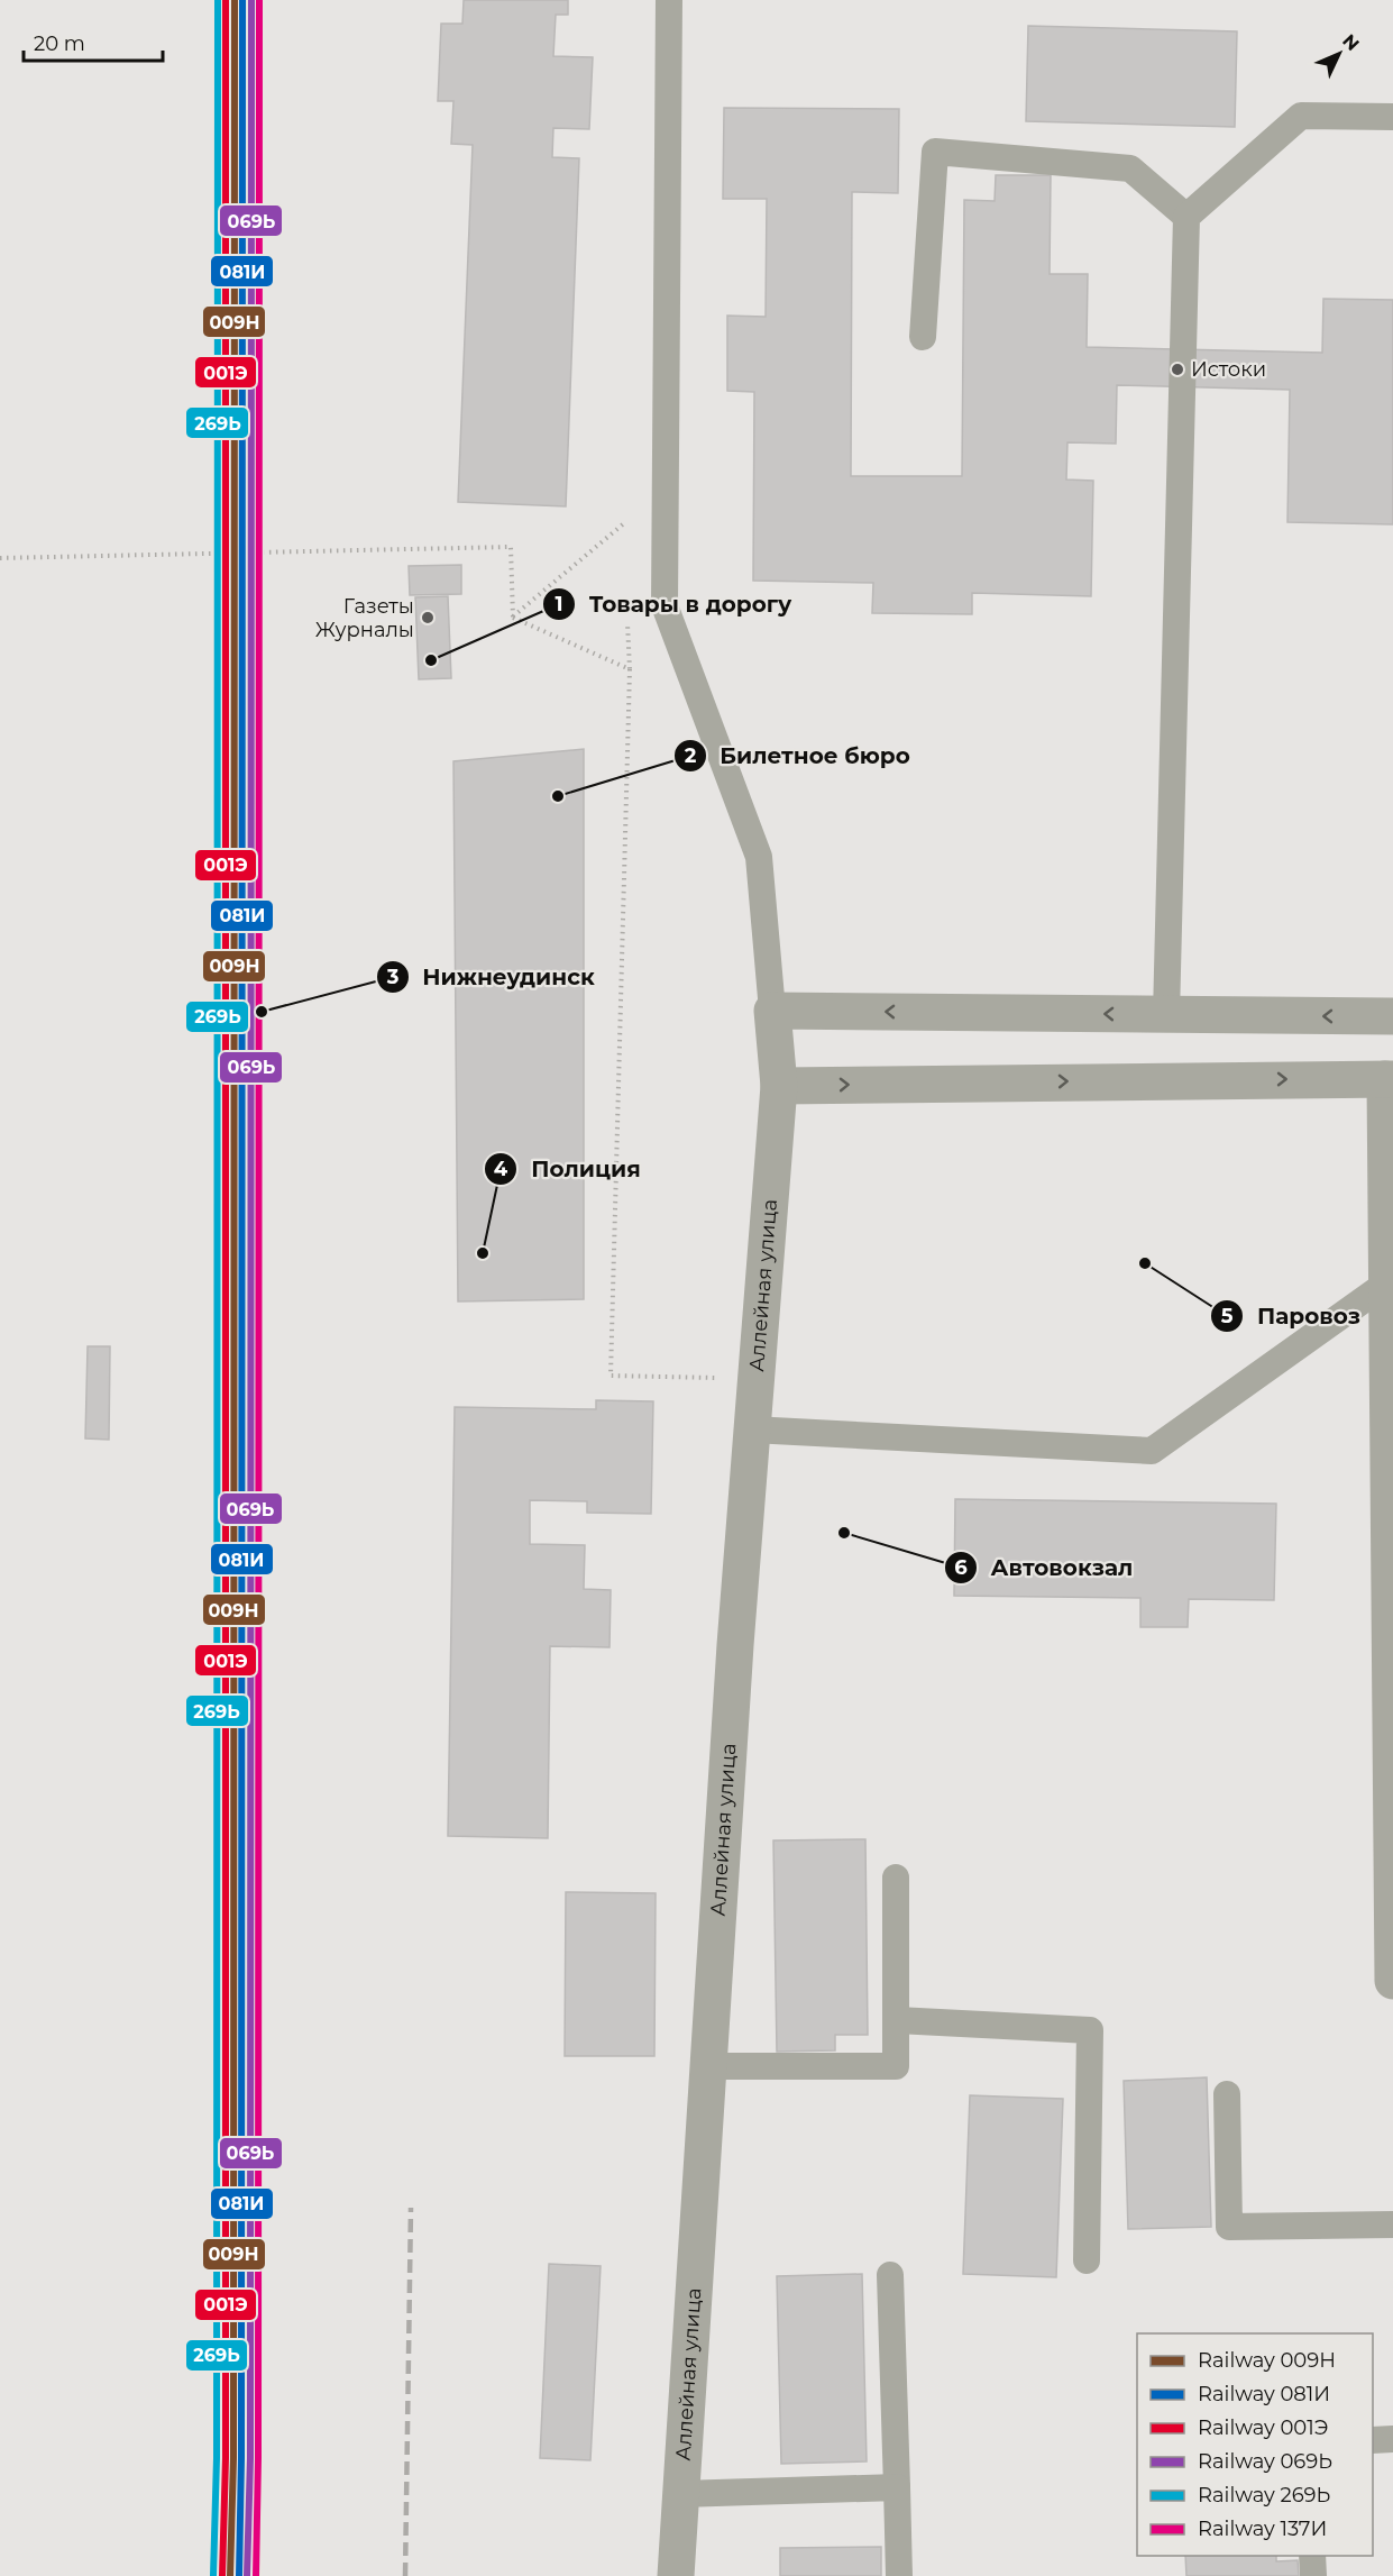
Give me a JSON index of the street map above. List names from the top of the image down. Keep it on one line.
{"streets":{"street":["Аллейная улица"]},"places":["Истоки","Газеты Журналы","Товары в дорогу","Билетное бюро","Нижнеудинск","Полиция","Паровоз","Автовокзал"],"lines":["rail line 009Н","rail line 081И","rail line 001Э","rail line 069Ь","rail line 269Ь","rail line 137И"],"legend":["Railway 009Н","Railway 081И","Railway 001Э","Railway 069Ь","Railway 269Ь","Railway 137И"],"scale_bar":"20 m","north":"top right"}
